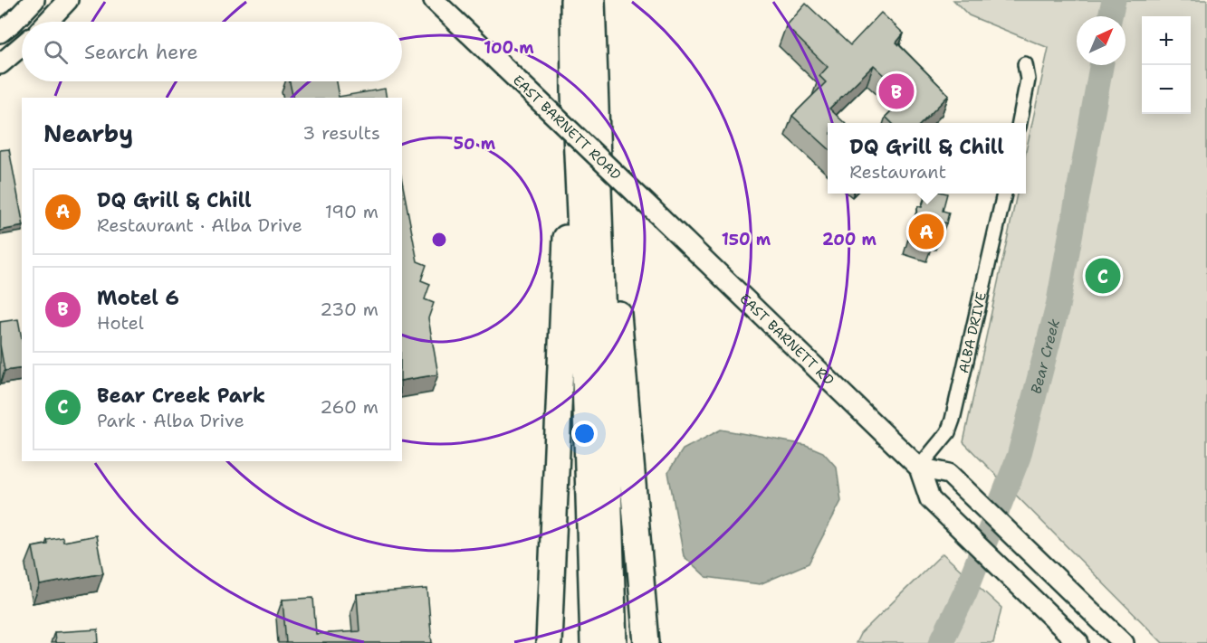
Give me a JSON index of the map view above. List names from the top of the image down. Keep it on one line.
{"streets":{"main road":["EAST BARNETT ROAD","EAST BARNETT RD"],"street":["ALBA DRIVE"]},"crossings":[["EAST BARNETT ROAD","EAST BARNETT RD"],["ALBA DRIVE","EAST BARNETT RD"]],"water":["Bear Creek"],"north":"top right","page":{"map_buttons":["+","−"],"search":"Search here","pins":["B","A","C"],"heading":["Nearby","3 results"],"popup":["DQ Grill & Chill","Restaurant"],"list":[{"mark":"A","name":"DQ Grill & Chill","note":"Restaurant · Alba Drive","value":"190 m"},{"mark":"B","name":"Motel 6","note":"Hotel","value":"230 m"},{"mark":"C","name":"Bear Creek Park","note":"Park · Alba Drive","value":"260 m"}]},"rings":["100 m","50 m","150 m","200 m"]}
